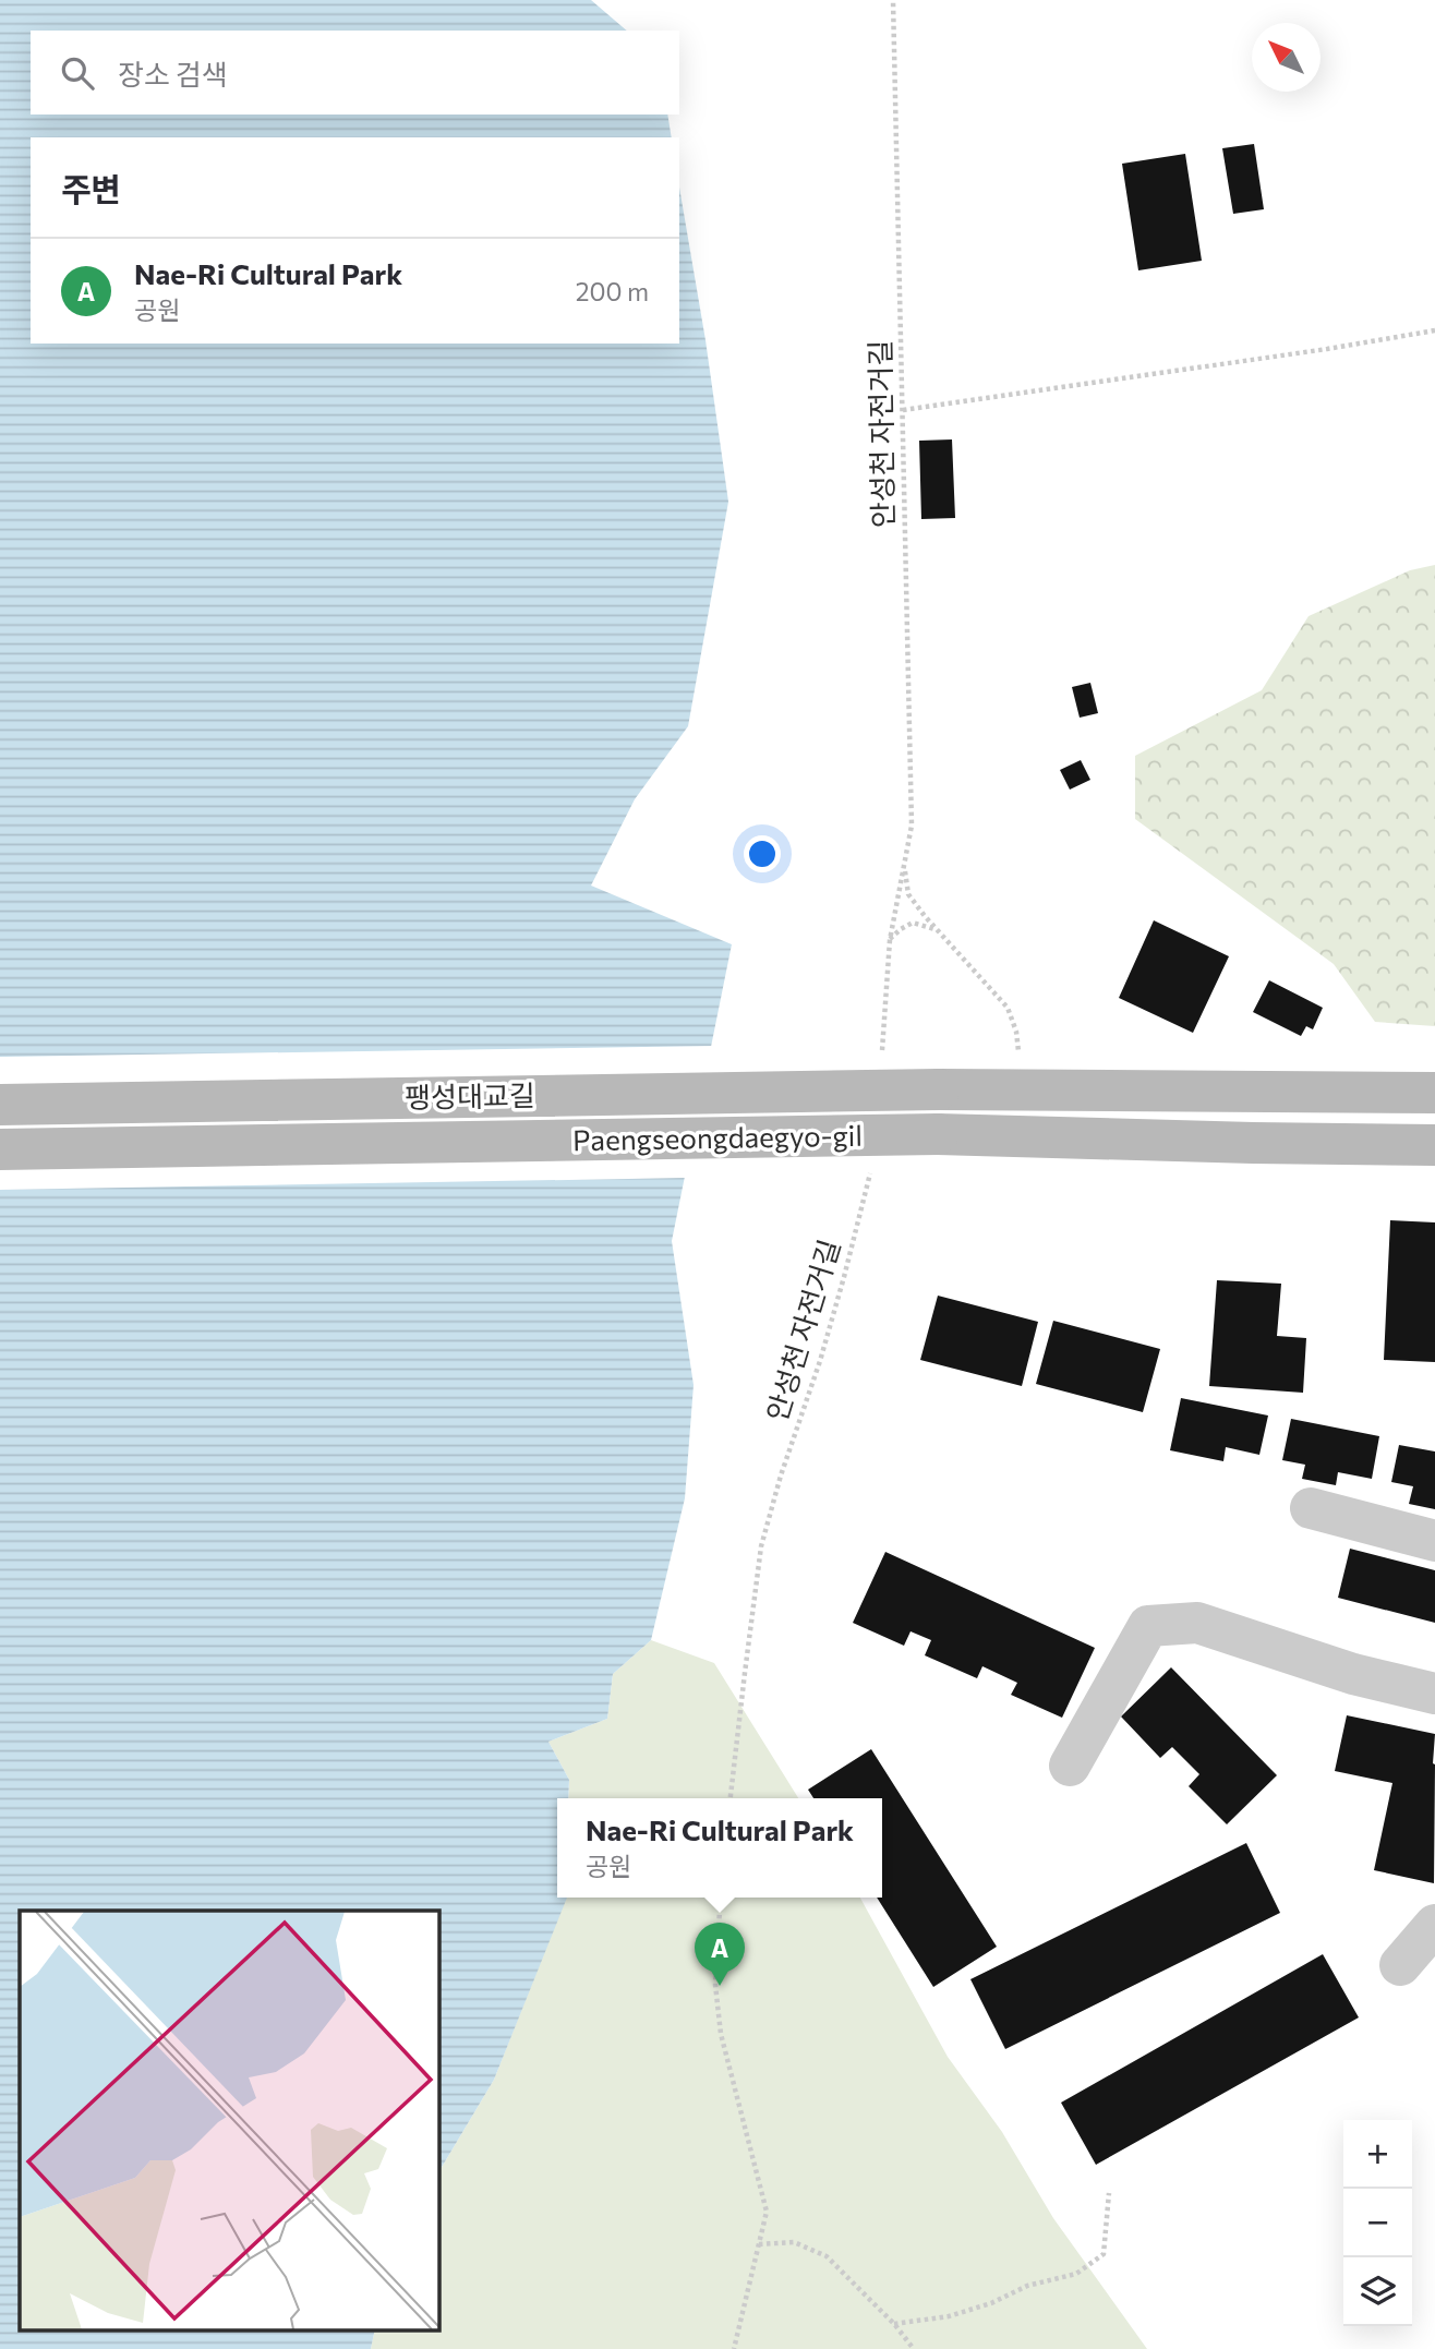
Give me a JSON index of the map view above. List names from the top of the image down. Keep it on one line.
{"streets":{"main road":["팽성대교길","Paengseongdaegyo-gil"],"path":["안성천 자전거길"]},"north":"top left","page":{"search":"장소 검색","heading":"주변","list":[{"mark":"A","name":"Nae-Ri Cultural Park","note":"공원","value":"200 m"}],"popup":["Nae-Ri Cultural Park","공원"],"pins":"A","map_buttons":["+","−"]}}
